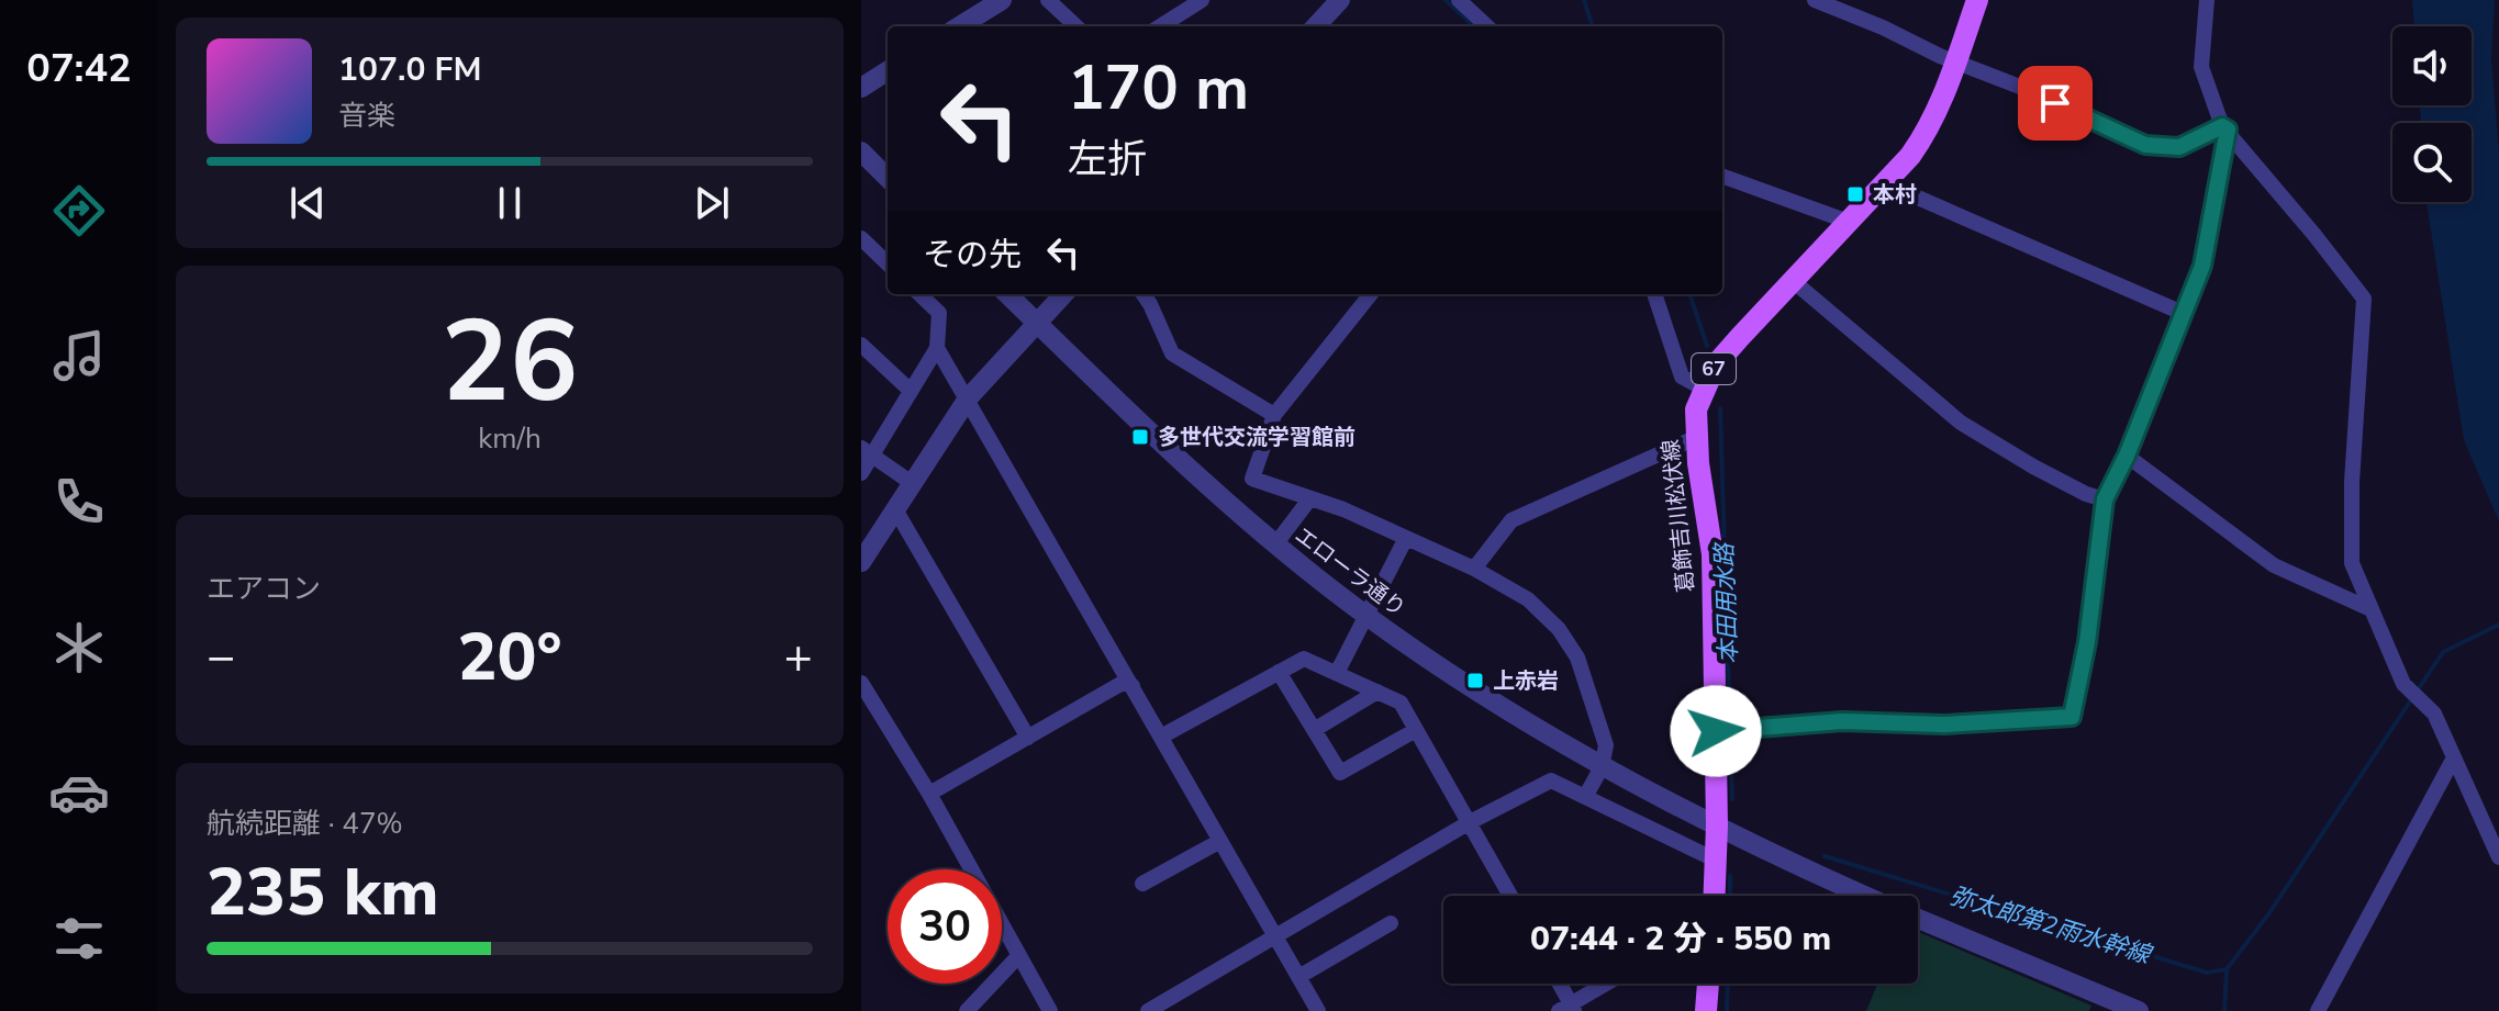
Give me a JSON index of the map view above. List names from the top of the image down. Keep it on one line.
{"streets":{"main road":["67","葛飾吉川松伏線"],"street":["エローラ通り"]},"crossings":[["葛飾吉川松伏線","エローラ通り"]],"water":["本田用水路","弥太郎第2雨水幹線"],"places":{"transit":["本村","多世代交流学習館前","上赤岩"]},"page":{"tabs":"07:42","turn":["170 m","左折"],"song":["107.0 FM","音楽"],"then":"その先","tile":[["26","km/h"],"エアコン",["航続距離 · 47%","235 km"]],"heat":["−","20°","+"],"limit":"30","trip":"07:44 · 2 分 · 550 m"}}
